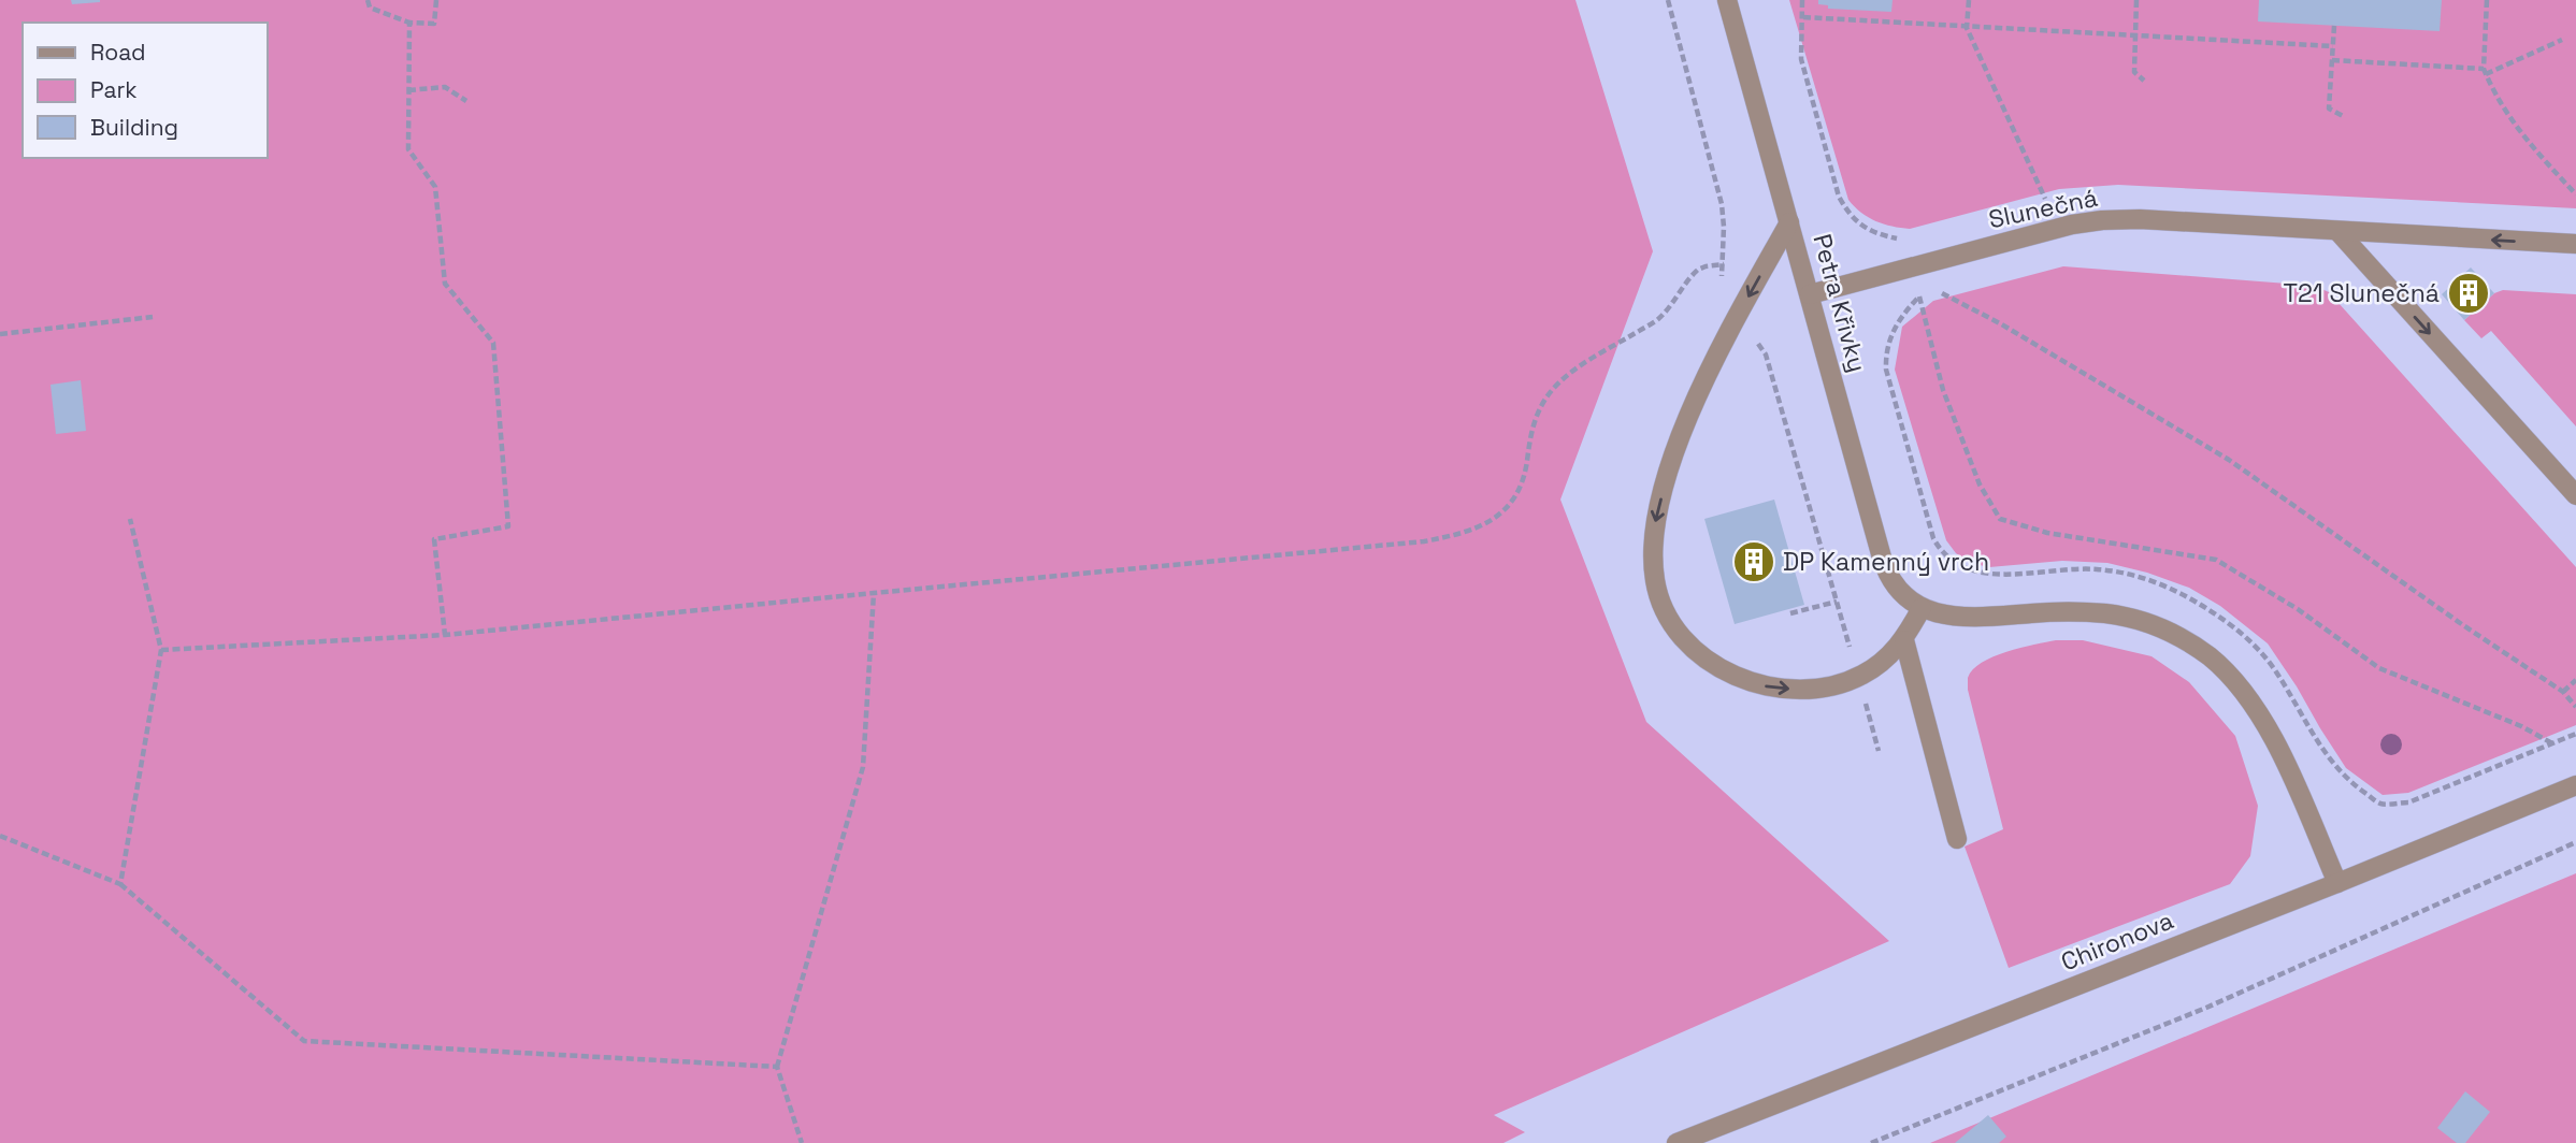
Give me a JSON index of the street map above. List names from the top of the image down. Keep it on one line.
{"streets":{"street":["Slunečná","Petra Křivky","Chironova"]},"crossings":[["Slunečná","Petra Křivky"]],"places":{"building":["T21 Slunečná","DP Kamenný vrch"]},"legend":["Road","Park","Building"]}
